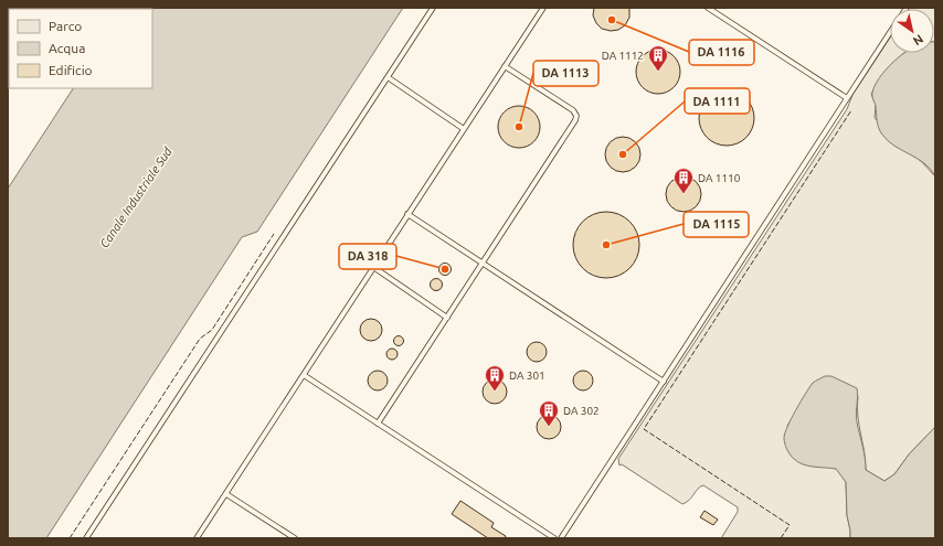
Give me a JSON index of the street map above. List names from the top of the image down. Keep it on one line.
{"water":["Canale Industriale Sud"],"places":{"other":["DA 1116","DA 1113","DA 1111","DA 1115","DA 318"],"building":["DA 1112","DA 1110","DA 301","DA 302"]},"legend":["Parco","Acqua","Edificio"],"north":"bottom right"}
